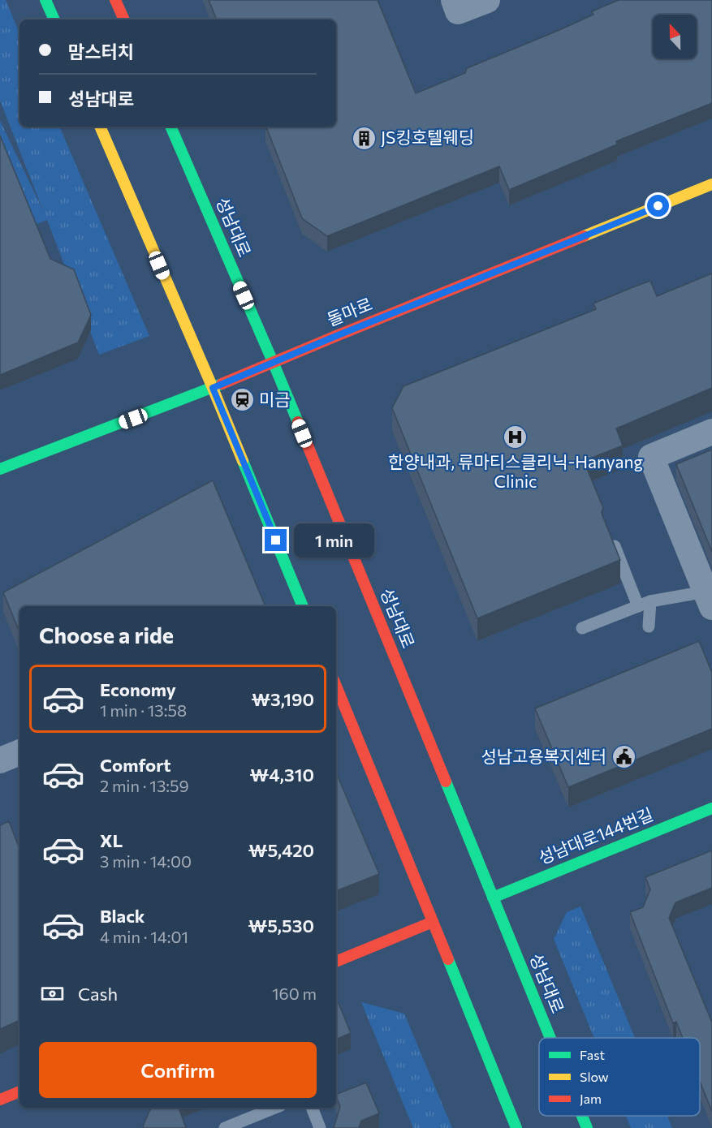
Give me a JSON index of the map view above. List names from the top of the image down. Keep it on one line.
{"streets":{"main road":["성남대로","돌마로","성남대로144번길"]},"crossings":[["성남대로","돌마로"],["성남대로","성남대로144번길"]],"places":{"building":["JS킹호텔웨딩"],"station":["미금"],"hospital":["한양내과, 류마티스클리닉-Hanyang Clinic"],"public building":["성남고용복지센터"]},"legend":["Fast","Slow","Jam"],"north":"top","page":{"banner":["맘스터치","성남대로"],"bubble":"1 min","heading":"Choose a ride","list":[{"name":"Economy","note":"1 min · 13:58","value":"₩3,190"},{"name":"Comfort","note":"2 min · 13:59","value":"₩4,310"},{"name":"XL","note":"3 min · 14:00","value":"₩5,420"},{"name":"Black","note":"4 min · 14:01","value":"₩5,530"}],"pay":["Cash","160 m"],"buttons":"Confirm"}}
